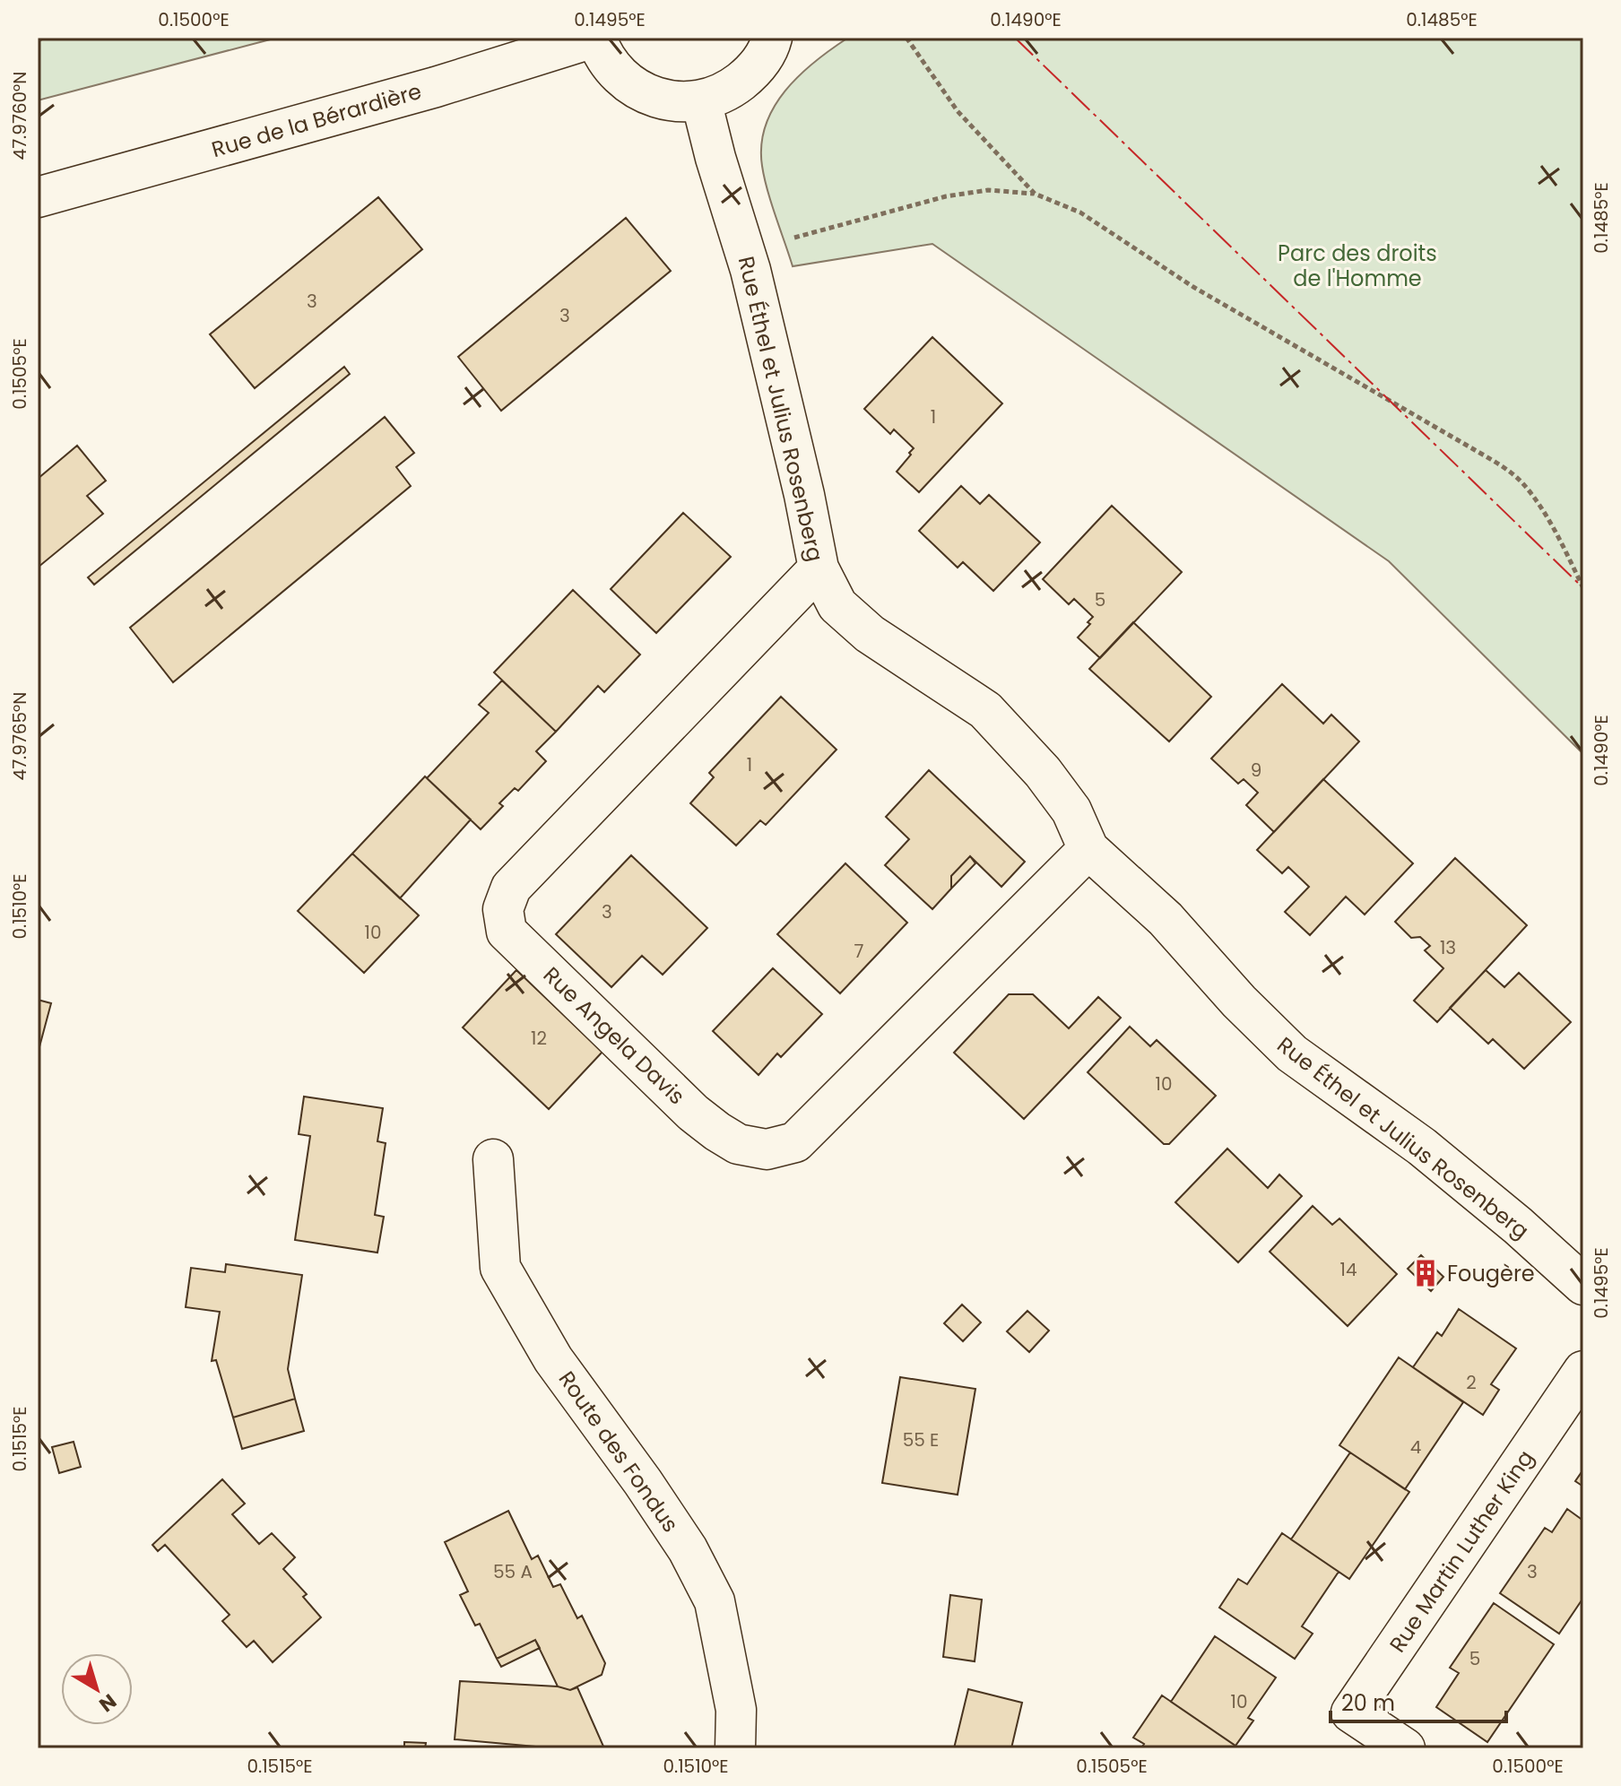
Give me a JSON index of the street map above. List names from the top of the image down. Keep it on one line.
{"streets":{"street":["Rue de la Bérardière","Rue Éthel et Julius Rosenberg","Rue Angela Davis","Route des Fondus","Rue Martin Luther King"]},"crossings":[["Rue Éthel et Julius Rosenberg","Rue Angela Davis"]],"parks":["Parc des droits de l'Homme"],"places":{"building":["Fougère"]},"house_numbers":["3","3","1","5","1","9","3","10","13","7","12","10","14","2","55 E","4","55 A","3","5","10"],"scale_bar":"20 m","north":"bottom right","coordinates":["0.1500°E","0.1495°E","0.1490°E","0.1485°E","47.9760°N","0.1505°E","47.9765°N","0.1510°E","0.1515°E"]}
